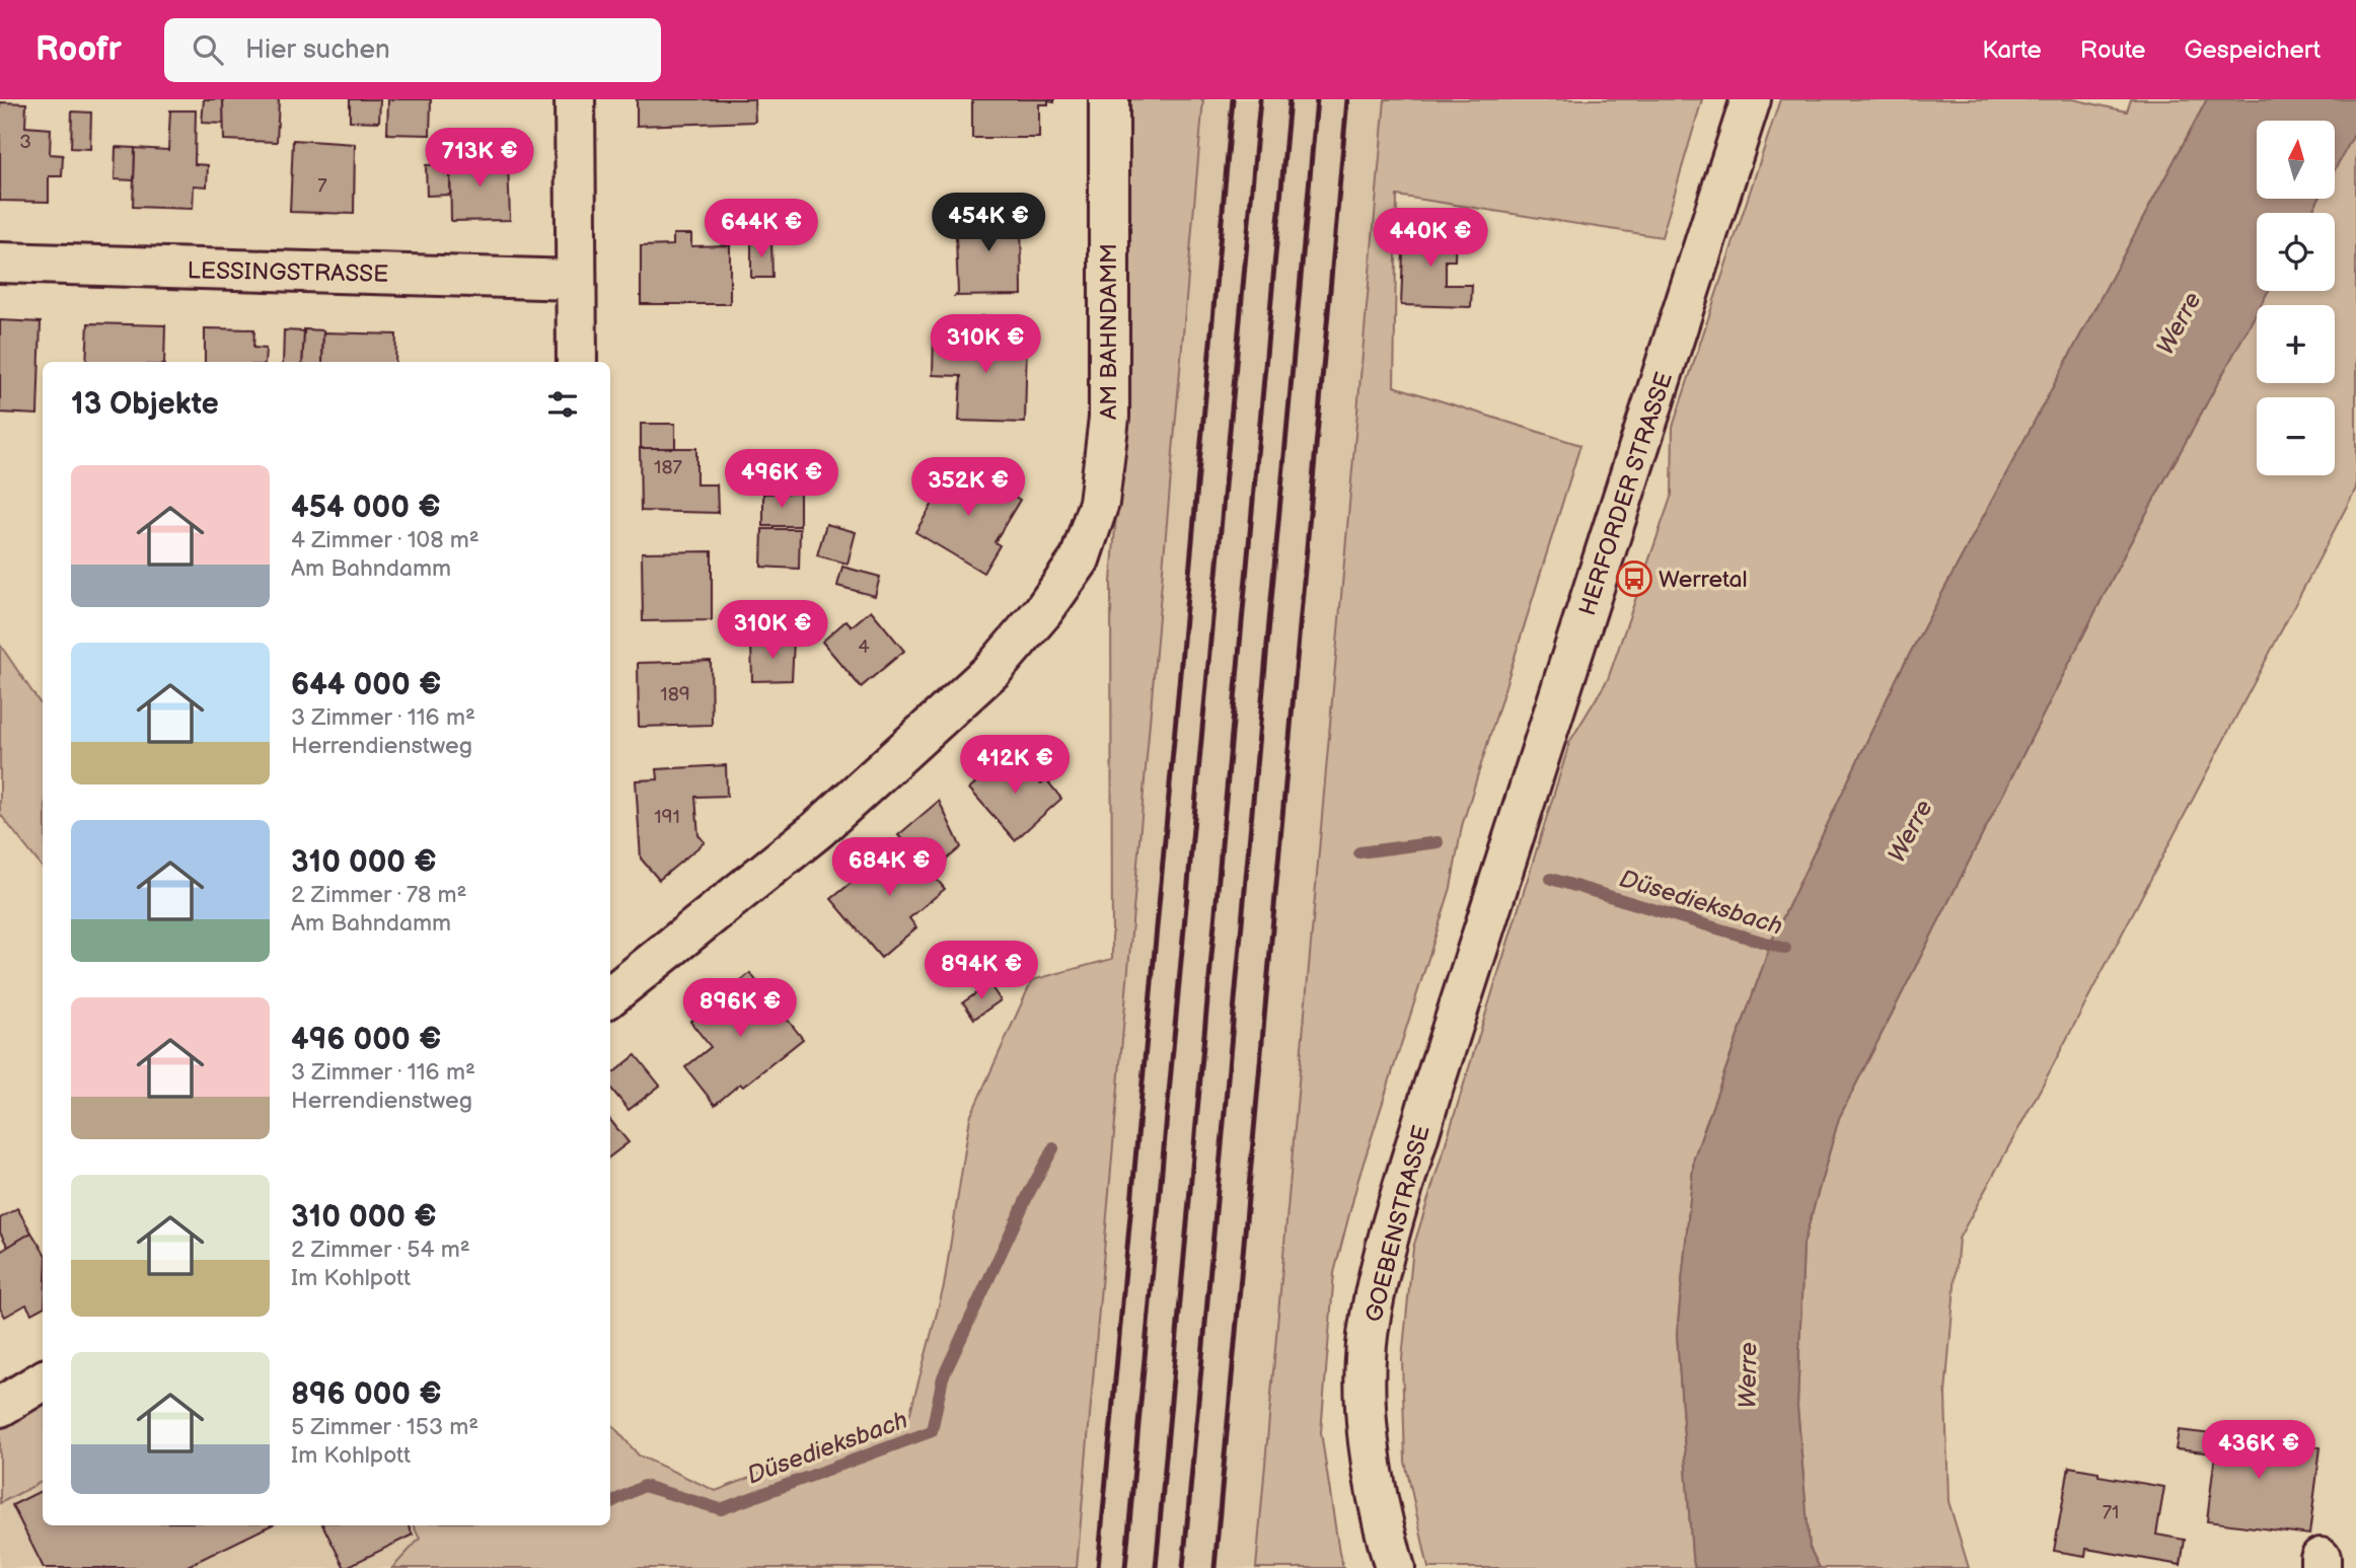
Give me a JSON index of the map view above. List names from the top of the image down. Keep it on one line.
{"streets":{"street":["LESSINGSTRASSE","AM BAHNDAMM","HERFORDER STRASSE","GOEBENSTRASSE"]},"crossings":[["HERFORDER STRASSE","GOEBENSTRASSE"]],"water":["Werre","Düsedieksbach"],"places":{"bus stop":["Werretal"]},"house_numbers":["3","7","187","4","189","191","71"],"north":"top","page":{"header":"Roofr","search":"Hier suchen","nav":["Karte","Route","Gespeichert"],"map_buttons":["+","−"],"price":["713K €","454K €","644K €","440K €","310K €","496K €","352K €","310K €","412K €","684K €","894K €","896K €","436K €"],"heading":"13 Objekte","list":[{"name":"454 000 €","note":"4 Zimmer · 108 m² · Am Bahndamm"},{"name":"644 000 €","note":"3 Zimmer · 116 m² · Herrendienstweg"},{"name":"310 000 €","note":"2 Zimmer · 78 m² · Am Bahndamm"},{"name":"496 000 €","note":"3 Zimmer · 116 m² · Herrendienstweg"},{"name":"310 000 €","note":"2 Zimmer · 54 m² · Im Kohlpott"},{"name":"896 000 €","note":"5 Zimmer · 153 m² · Im Kohlpott"}]}}
